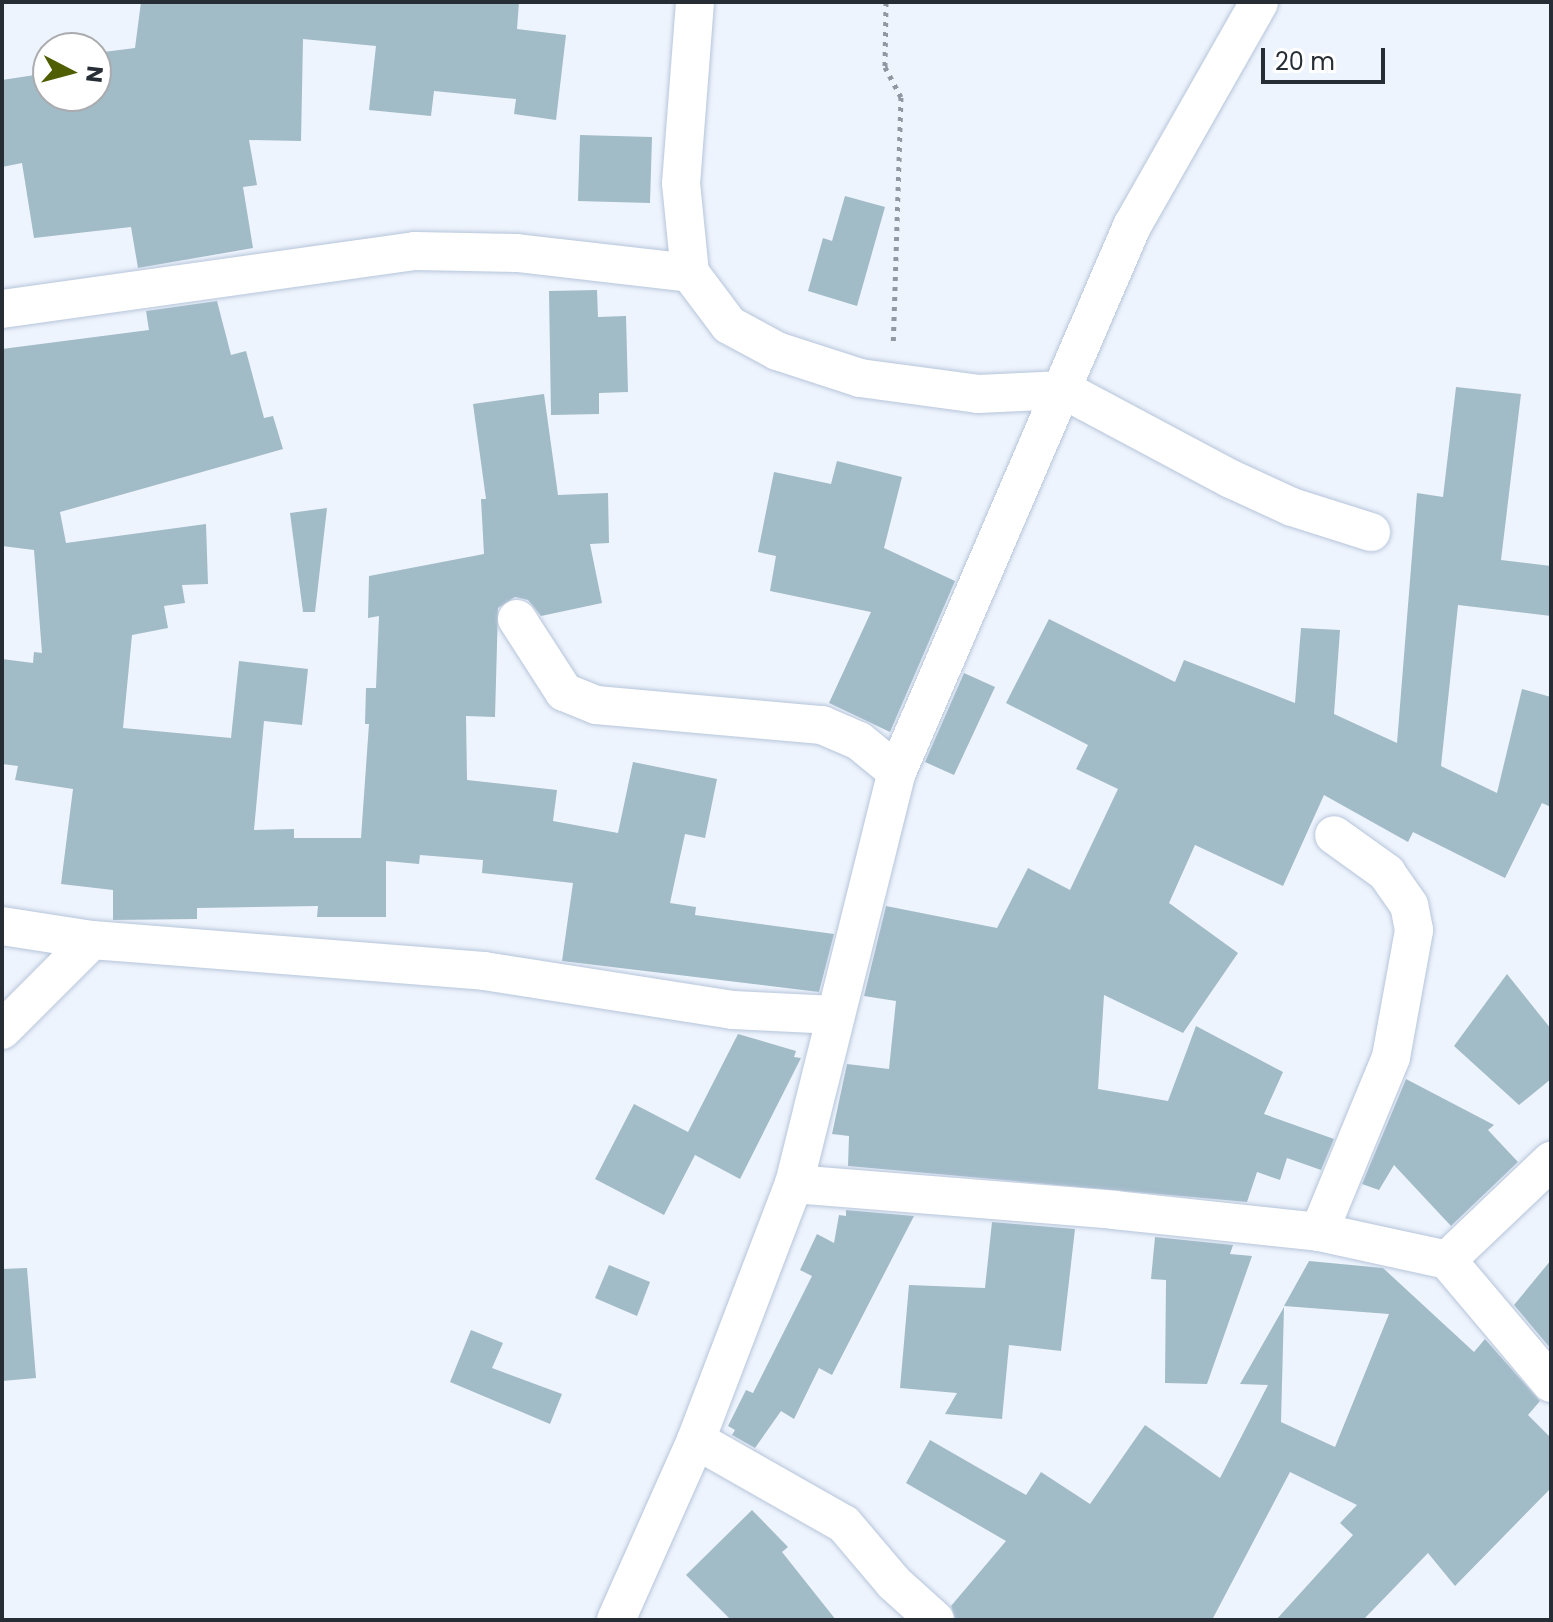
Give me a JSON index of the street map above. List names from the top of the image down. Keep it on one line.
{"scale_bar":"20 m","north":"right"}
